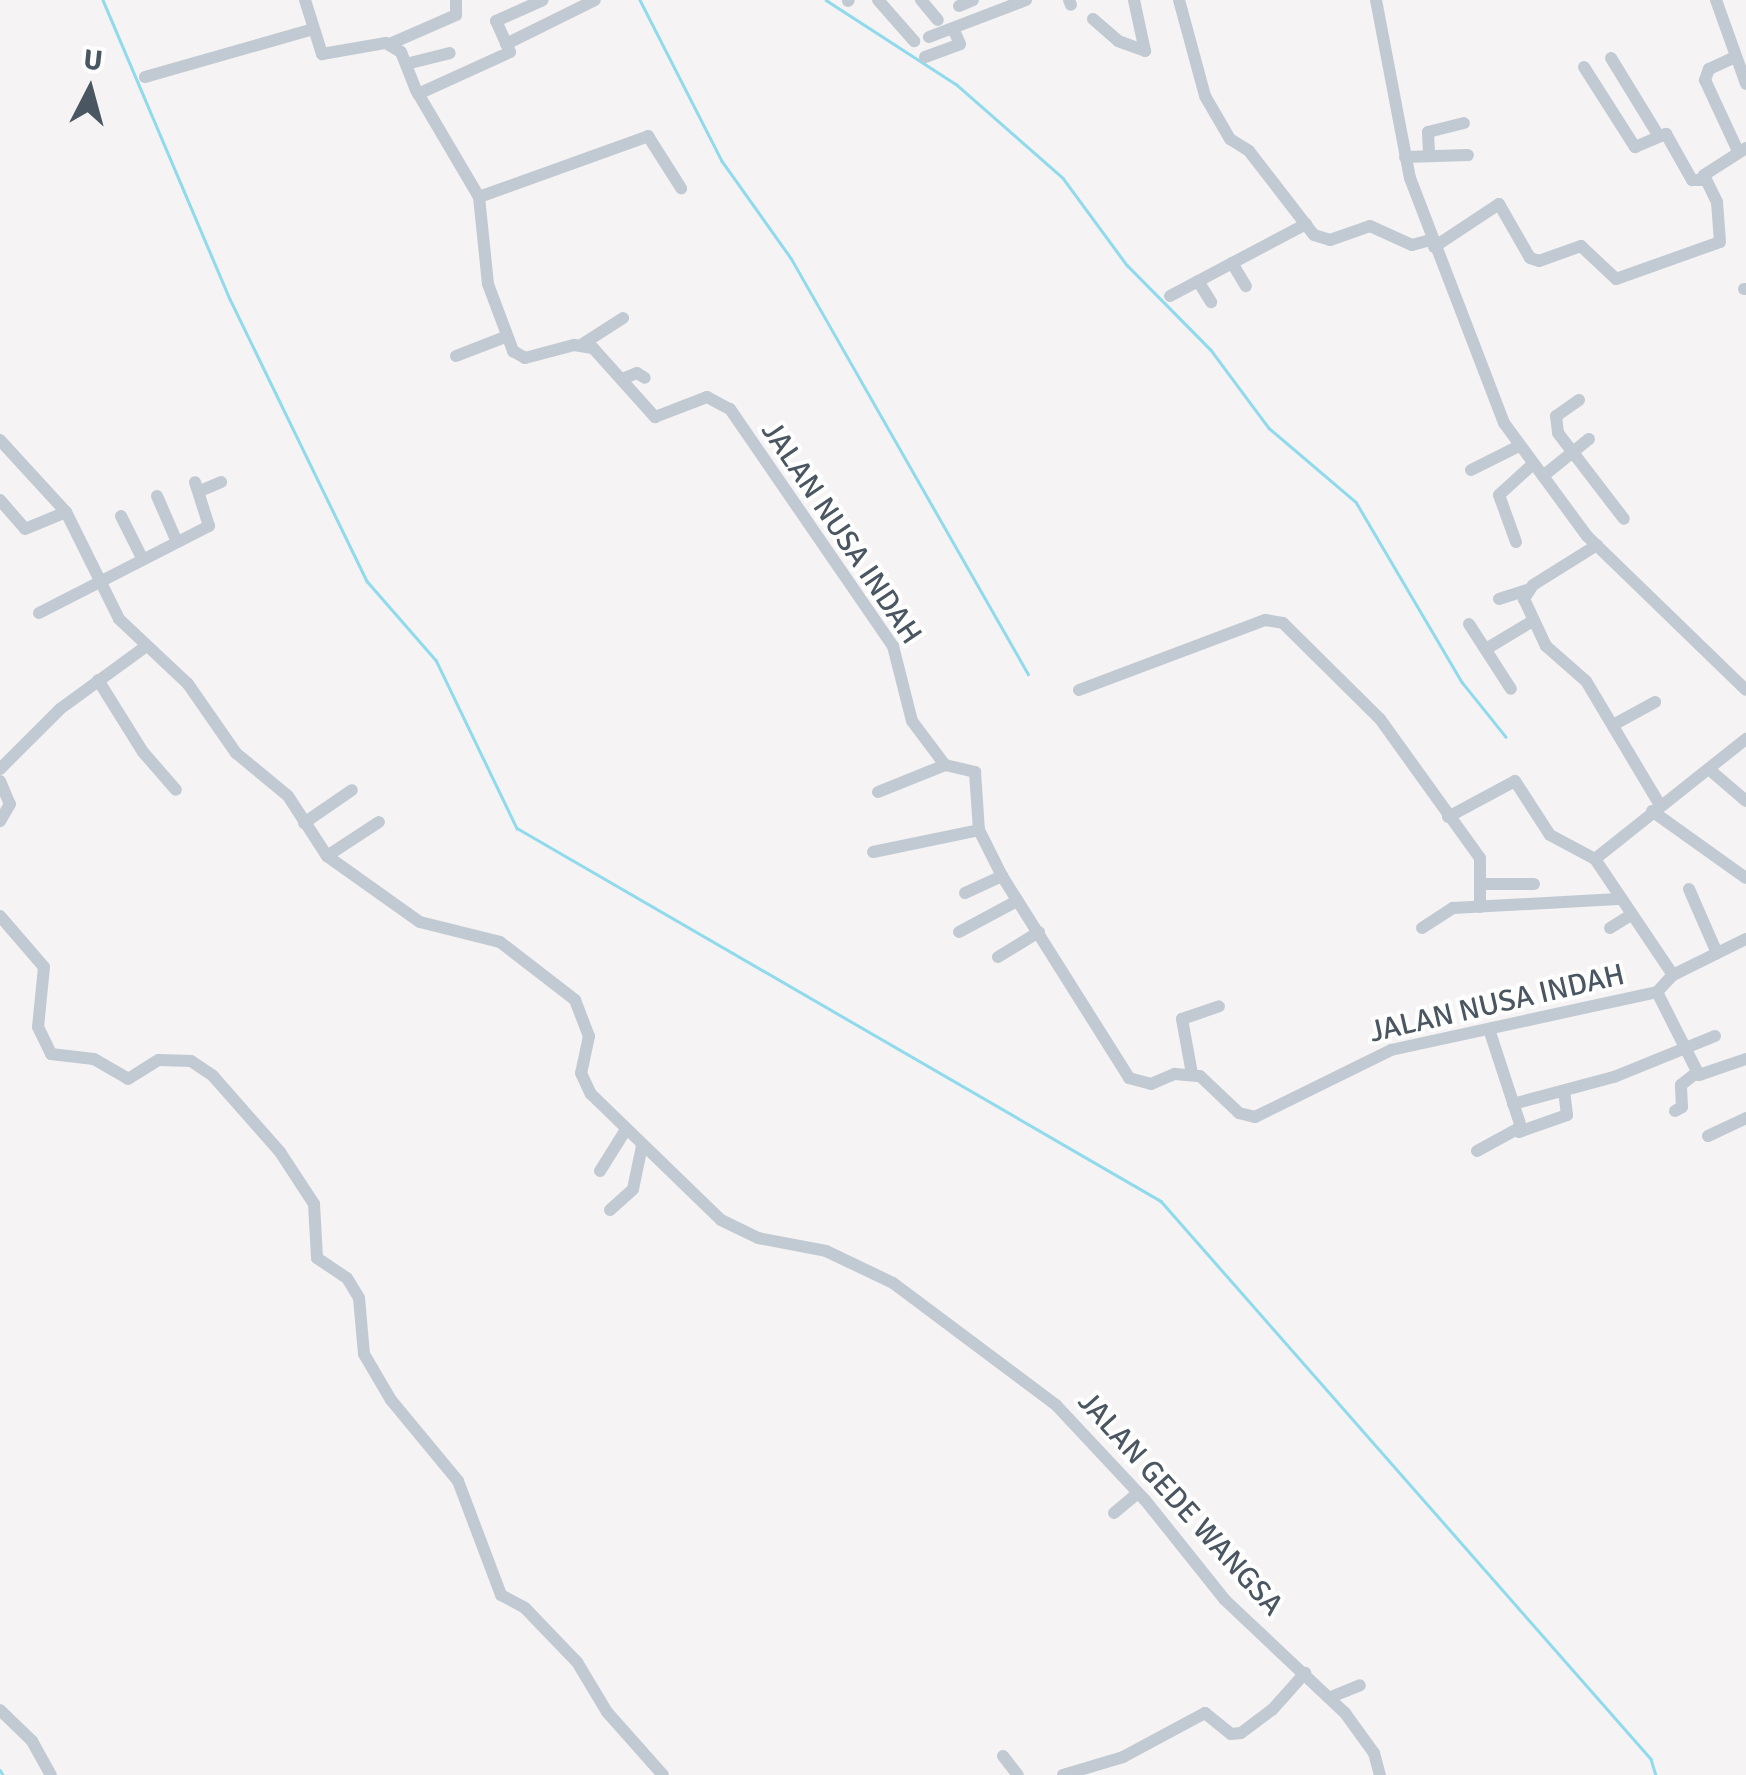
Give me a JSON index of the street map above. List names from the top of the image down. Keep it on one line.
{"streets":{"street":["JALAN NUSA INDAH","JALAN GEDE WANGSA"]},"north":"top"}
